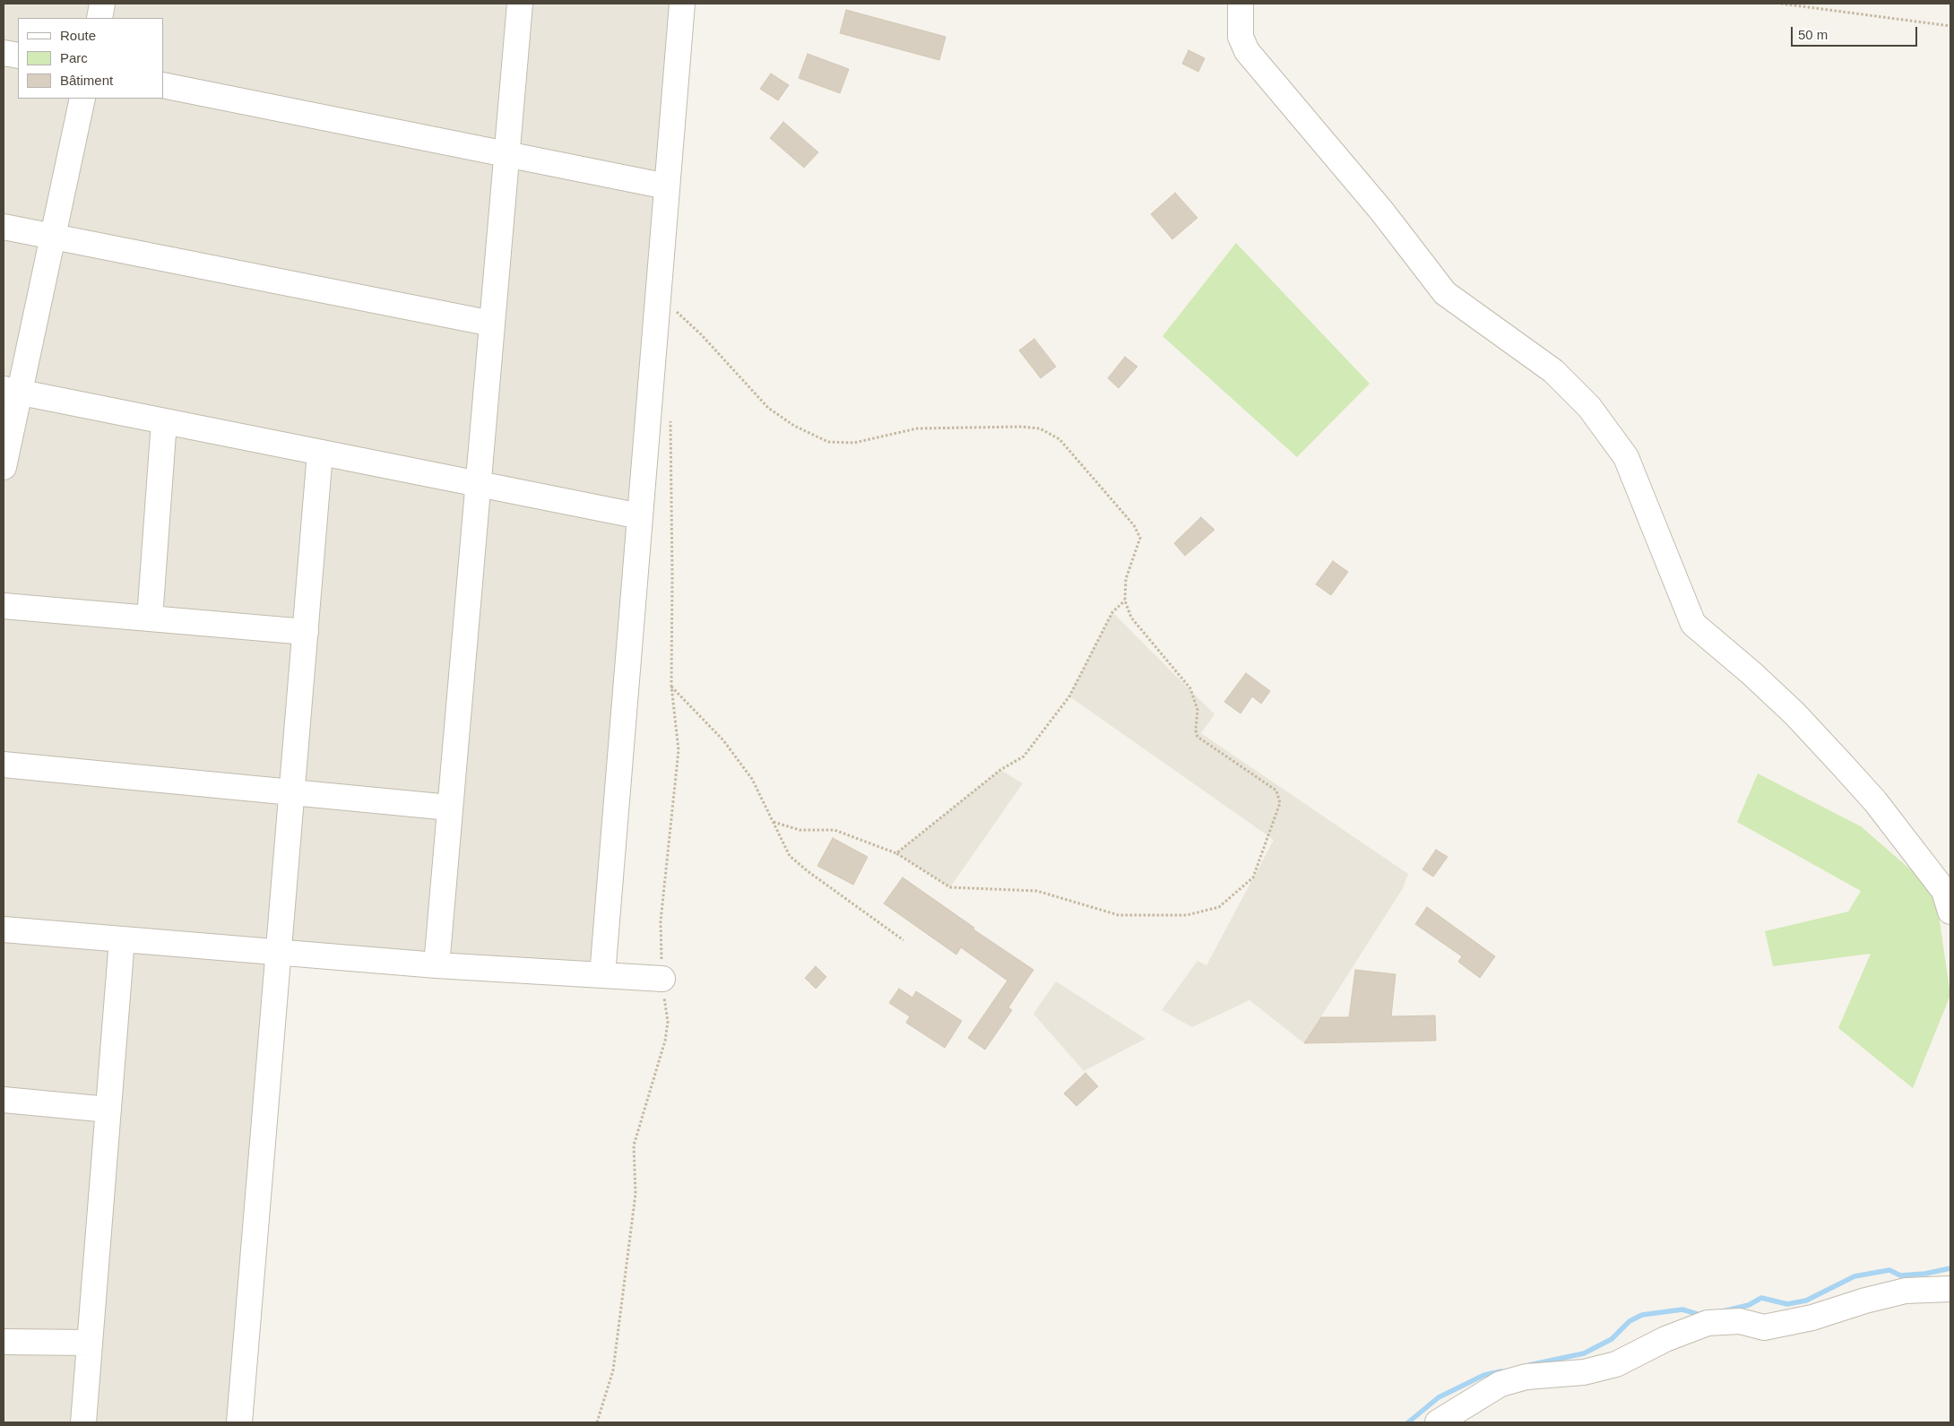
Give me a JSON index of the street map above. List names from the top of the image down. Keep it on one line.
{"legend":["Route","Parc","Bâtiment"],"scale_bar":"50 m"}
